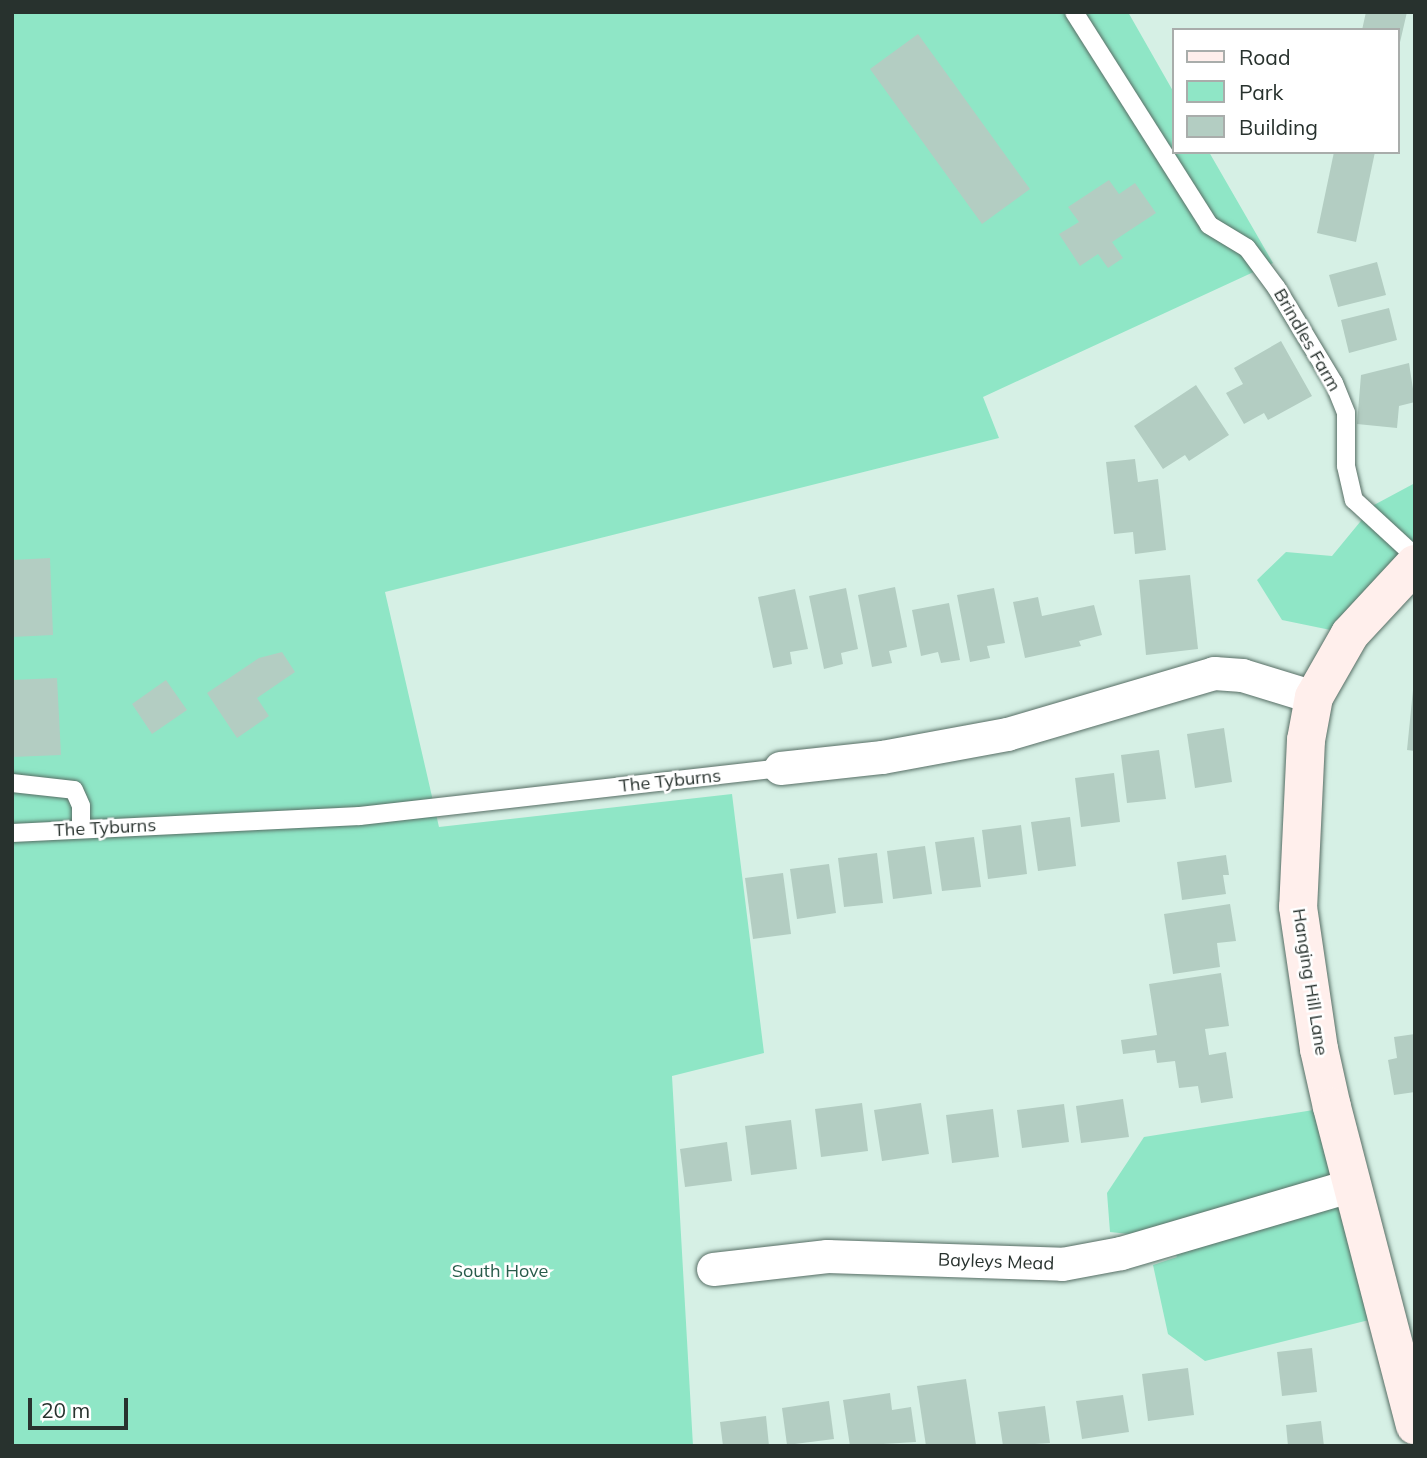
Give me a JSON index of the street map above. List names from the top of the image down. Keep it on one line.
{"streets":{"street":["The Tyburns","Hanging Hill Lane","Bayleys Mead"],"lane":["Brindles Farm"]},"crossings":[["The Tyburns","Hanging Hill Lane"],["Hanging Hill Lane","Bayleys Mead"]],"parks":["South Hove"],"legend":["Road","Park","Building"],"scale_bar":"20 m"}
